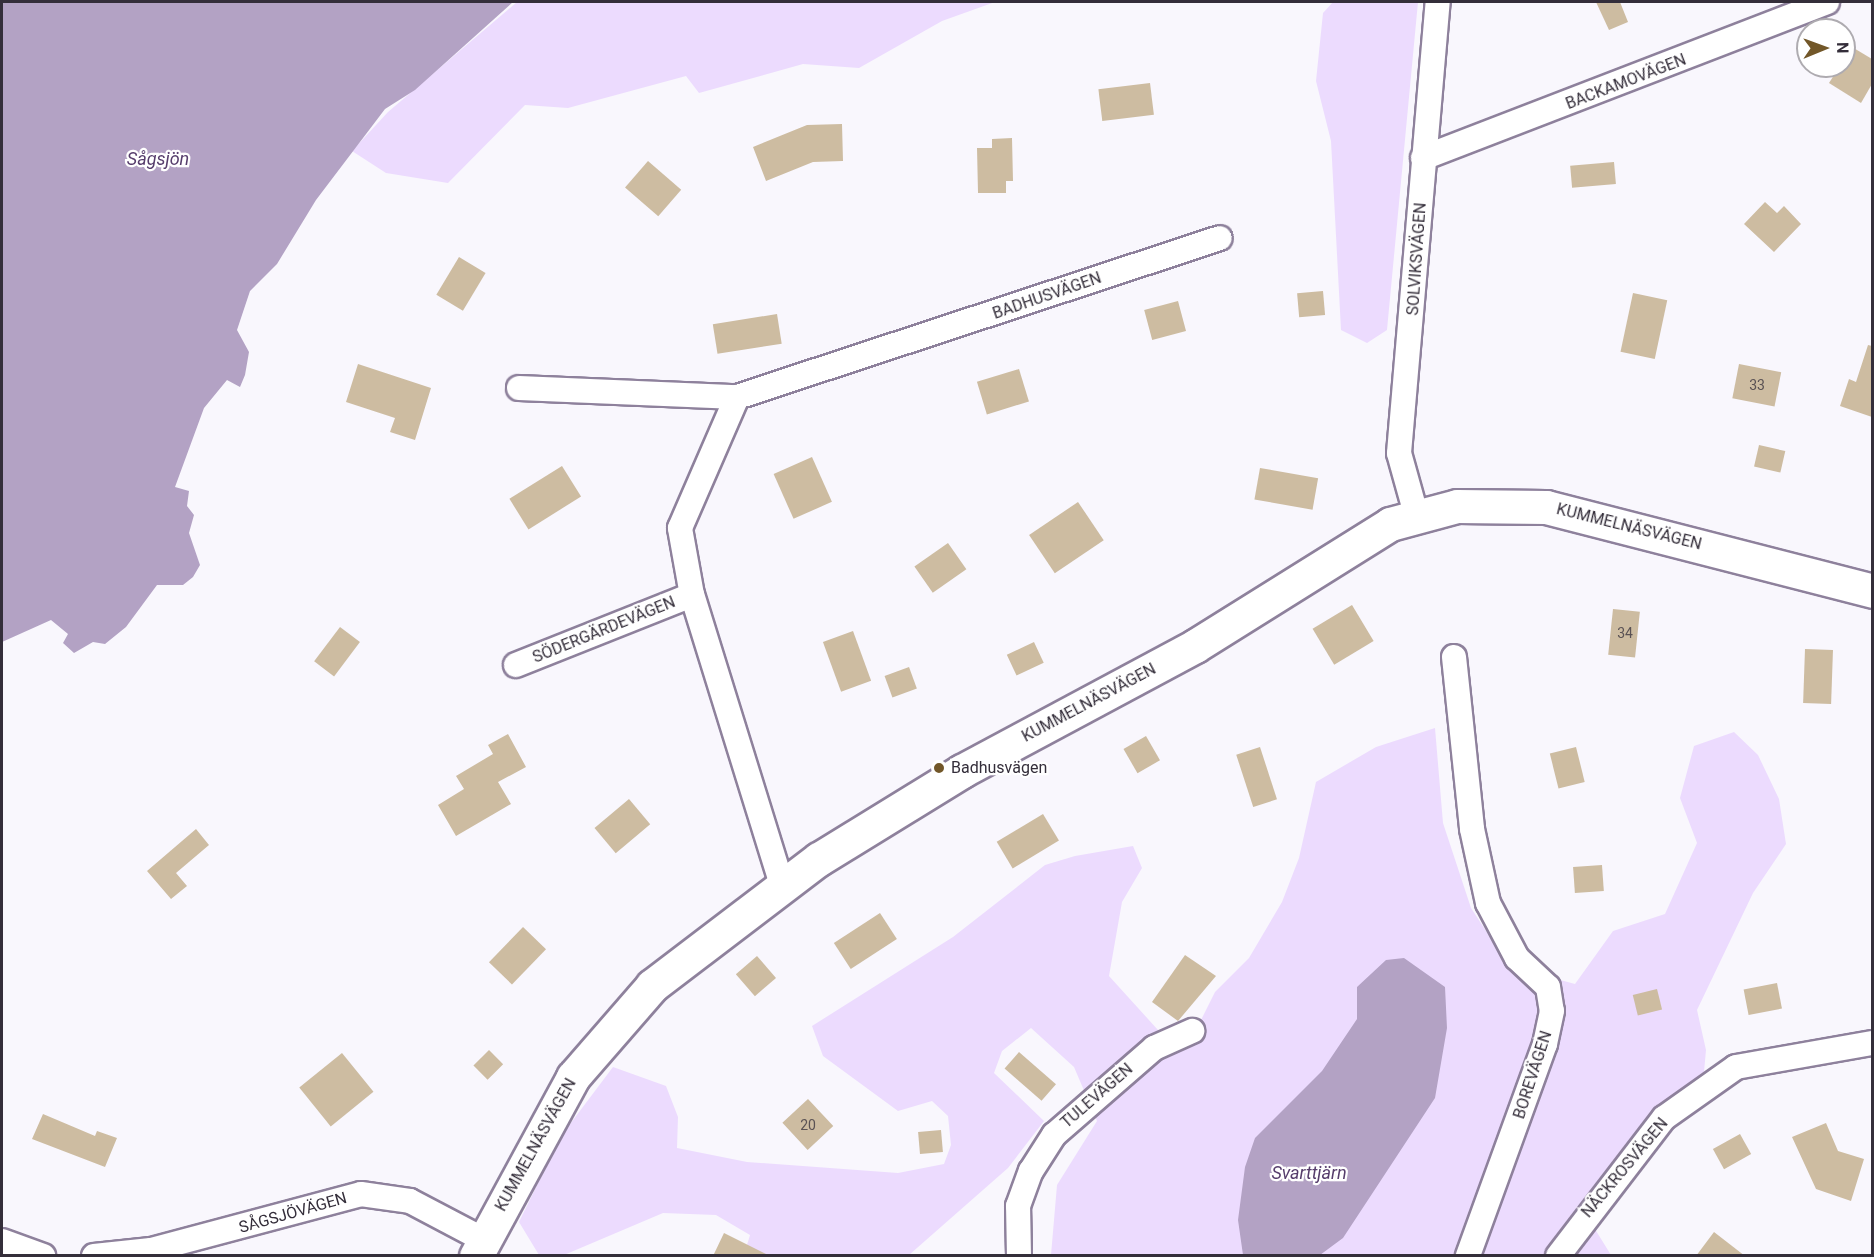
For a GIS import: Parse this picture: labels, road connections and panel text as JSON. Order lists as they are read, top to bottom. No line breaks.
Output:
{"streets":{"street":["BACKAMOVÄGEN","SOLVIKSVÄGEN","BADHUSVÄGEN","KUMMELNÄSVÄGEN","SÖDERGÄRDEVÄGEN","BOREVÄGEN","TULEVÄGEN","NÄCKROSVÄGEN","SÅGSJÖVÄGEN"]},"crossings":[["BACKAMOVÄGEN","SOLVIKSVÄGEN"],["SOLVIKSVÄGEN","KUMMELNÄSVÄGEN"],["KUMMELNÄSVÄGEN","SÅGSJÖVÄGEN"]],"water":["Sågsjön","Svarttjärn"],"places":["Badhusvägen"],"house_numbers":["33","34","20"],"north":"right"}
